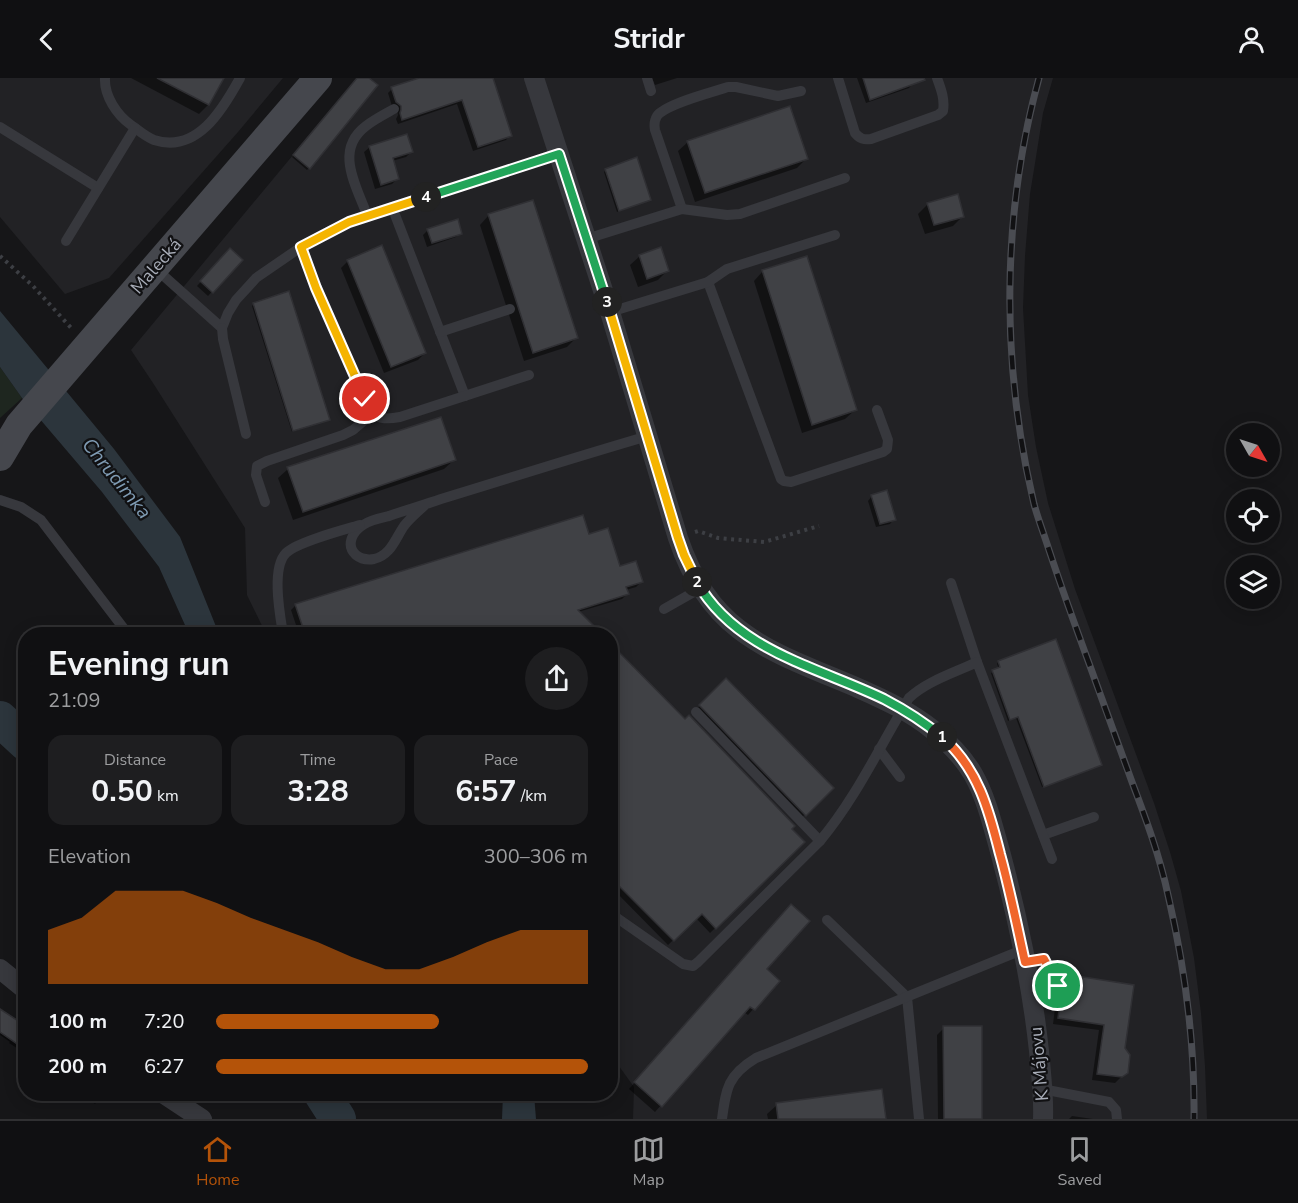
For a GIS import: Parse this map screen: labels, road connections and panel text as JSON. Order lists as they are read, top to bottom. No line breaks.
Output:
{"streets":{"street":["Malecká","K Májovu"]},"water":["Chrudimka"],"north":"bottom right","page":{"header":"Stridr","pins":["4","3","2","1"],"heading":["Evening run","21:09"],"stats":[["Distance","0.50 km"],["Time","3:28"],["Pace","6:57 /km"]],"chart":["Elevation","300–306 m"],"list":[{"name":"100 m","note":"7:20"},{"name":"200 m","note":"6:27"}],"tabs":["Home","Map","Saved"]}}
